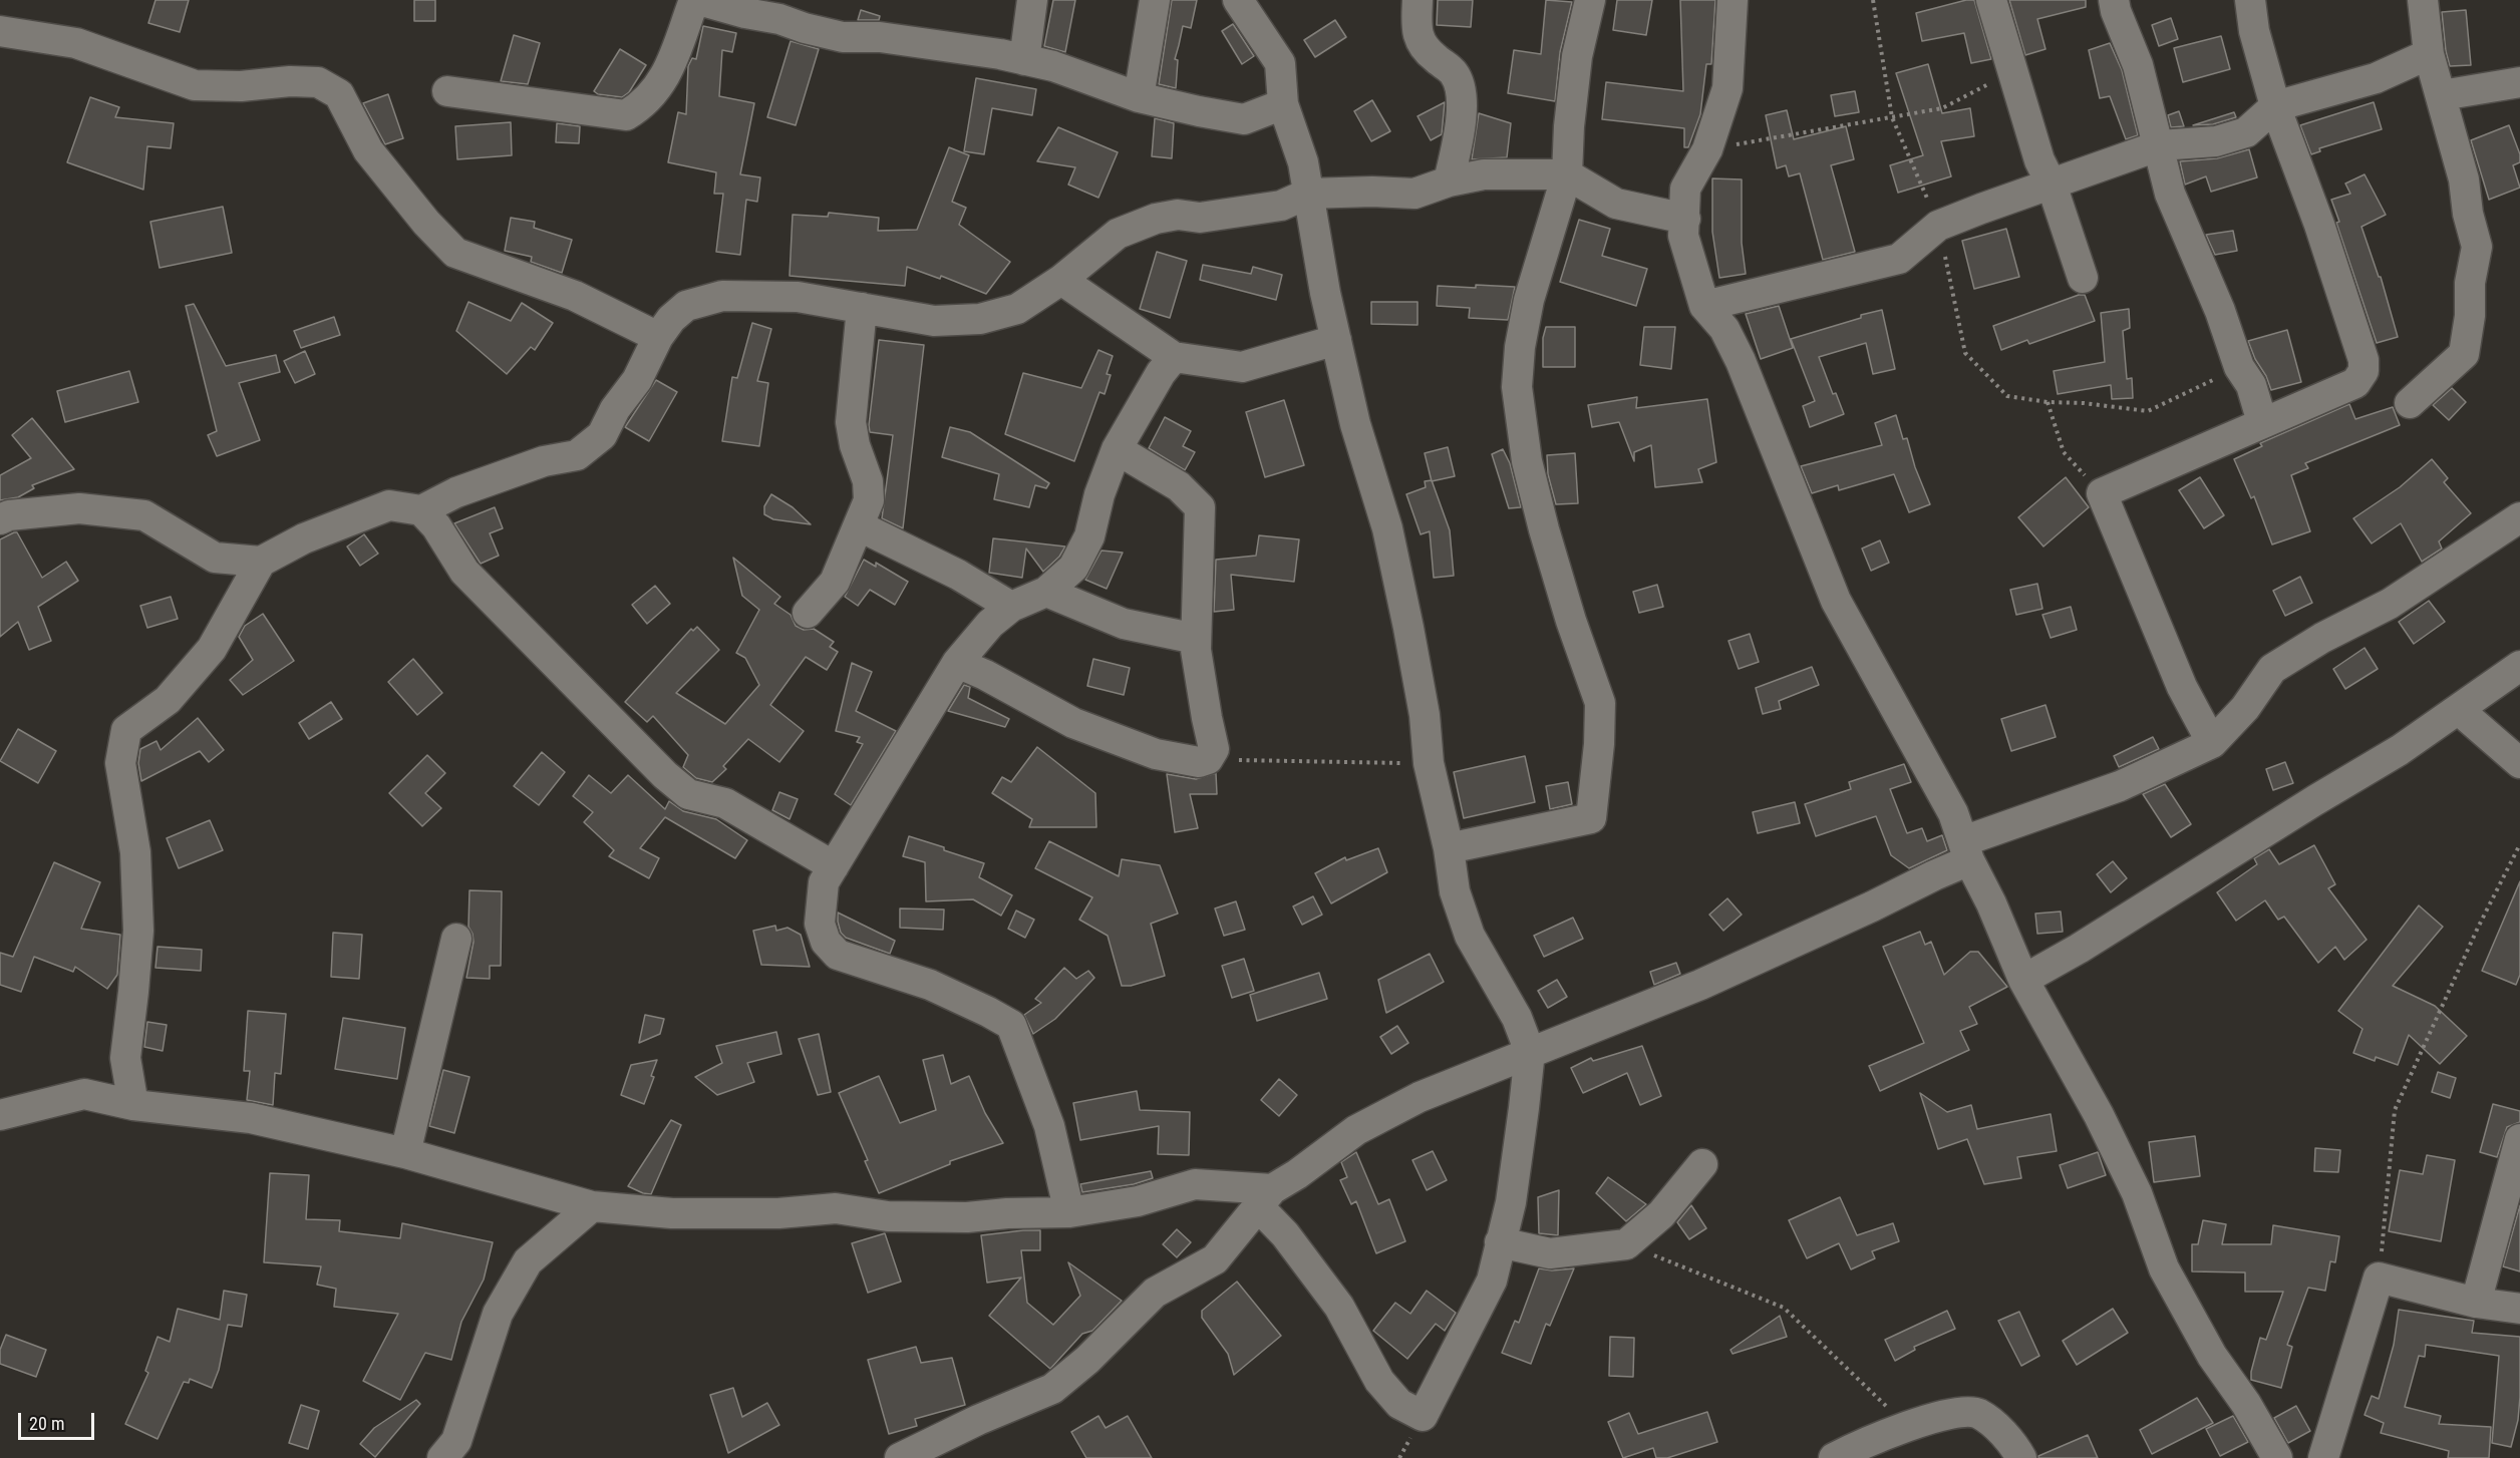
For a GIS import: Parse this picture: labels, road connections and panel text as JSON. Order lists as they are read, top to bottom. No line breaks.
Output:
{"scale_bar":"20 m"}
